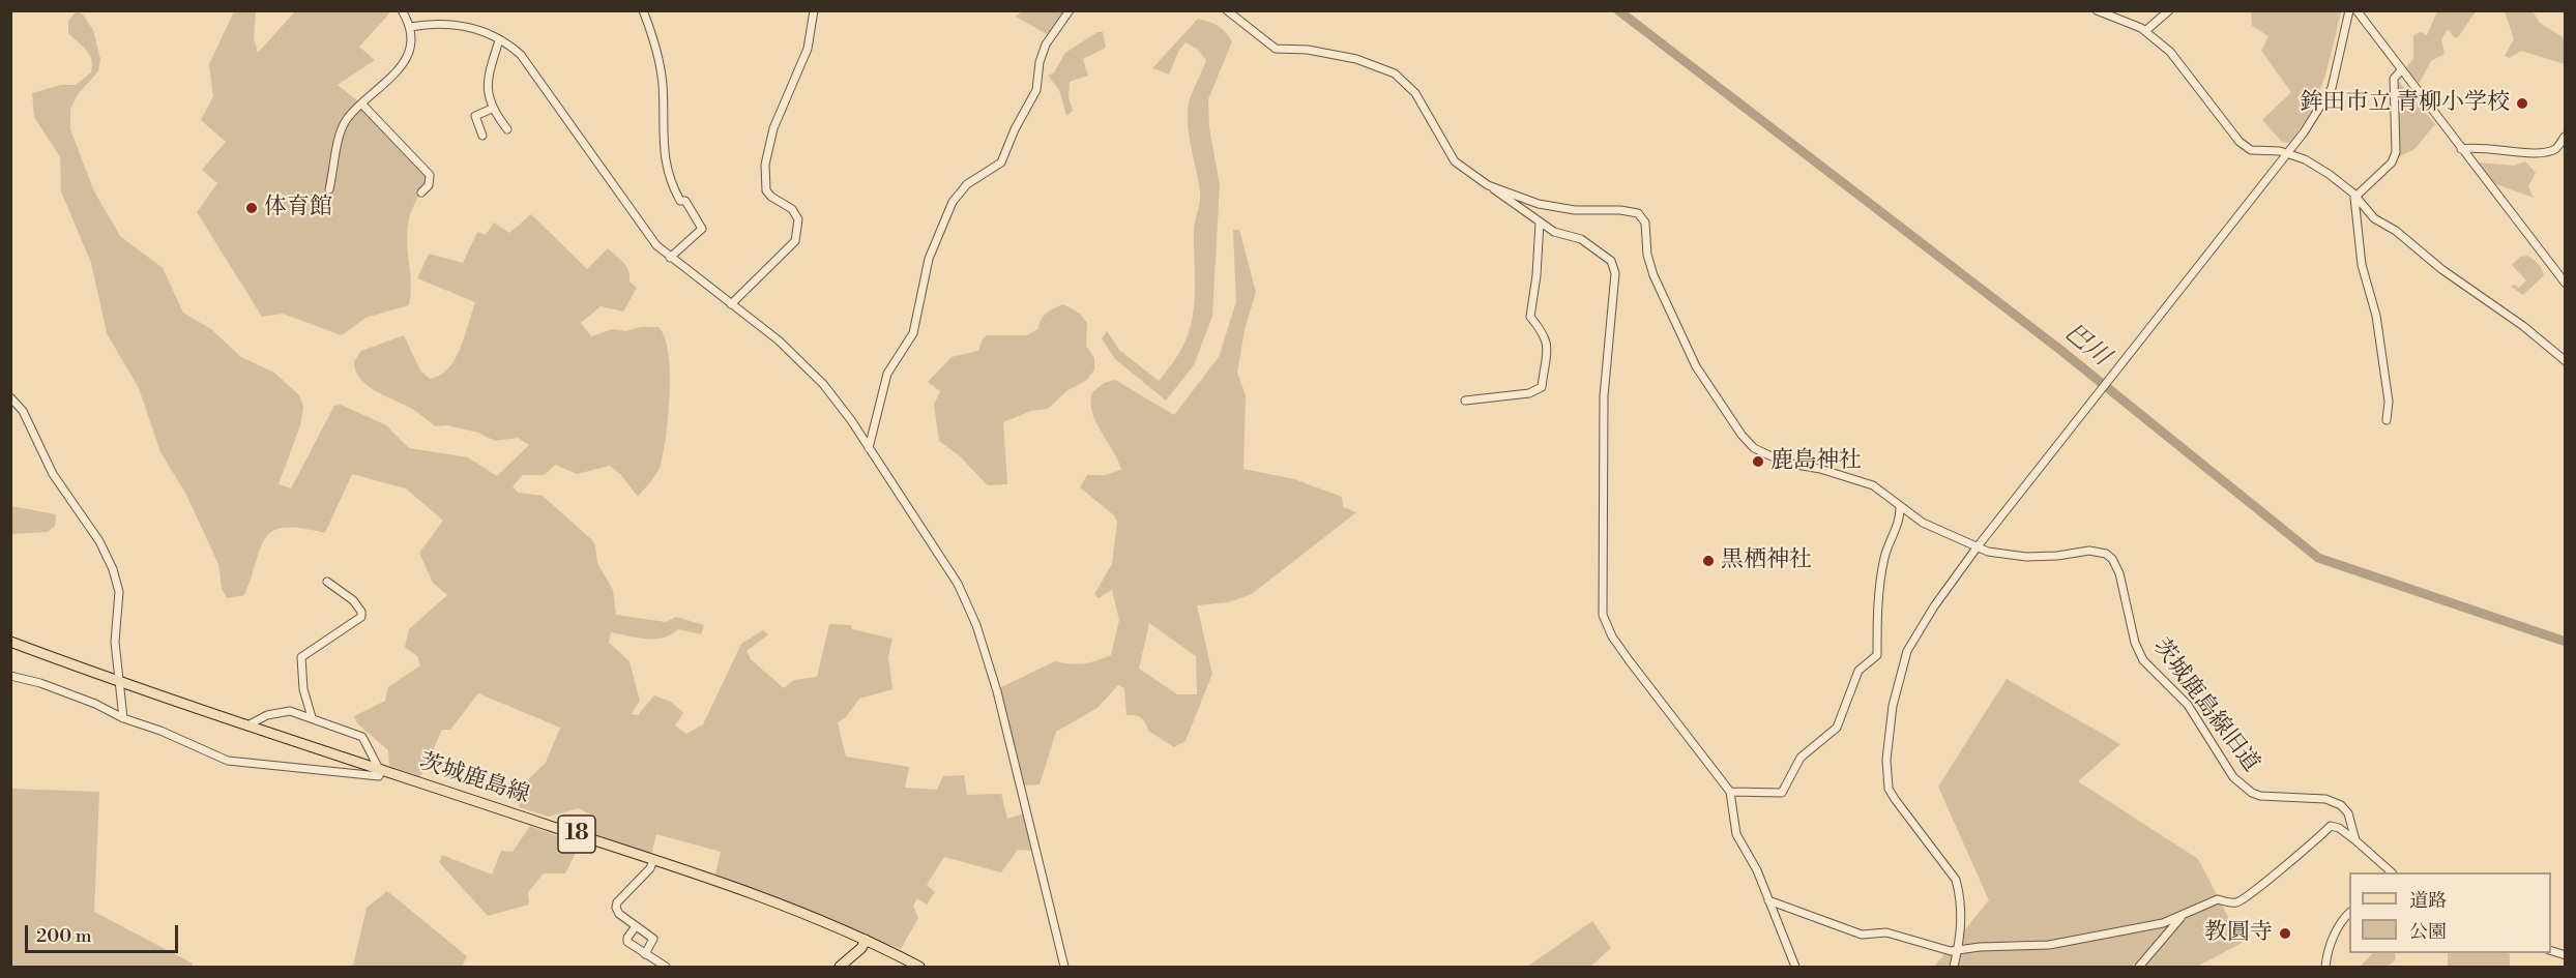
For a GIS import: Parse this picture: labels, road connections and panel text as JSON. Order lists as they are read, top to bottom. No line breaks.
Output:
{"streets":{"main road":["茨城鹿島線","18"],"street":["茨城鹿島線旧道"]},"water":["巴川"],"places":["鉾田市立 青柳小学校","体育館","鹿島神社","黒栖神社","教圓寺"],"legend":["道路","公園"],"scale_bar":"200 m"}
